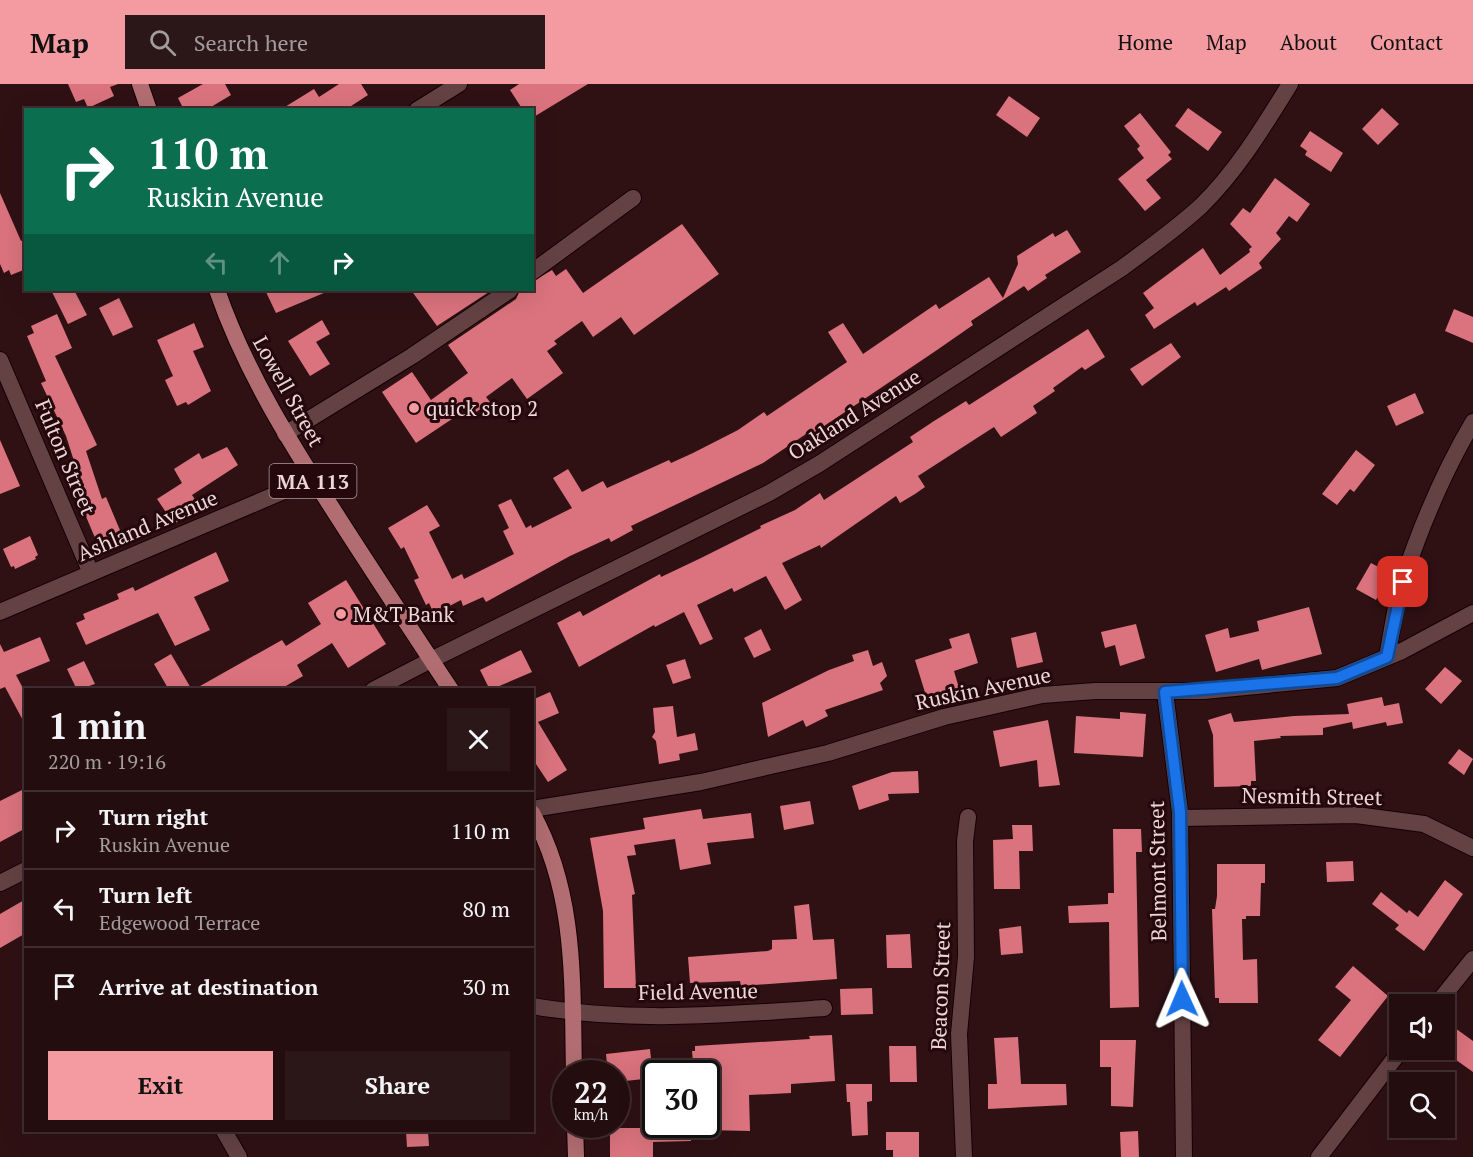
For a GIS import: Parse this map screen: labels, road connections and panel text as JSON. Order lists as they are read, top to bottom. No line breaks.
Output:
{"streets":{"main road":["Lowell Street","MA 113"],"street":["Oakland Avenue","Fulton Street","Ashland Avenue","Ruskin Avenue","Nesmith Street","Belmont Street","Beacon Street","Field Avenue"]},"crossings":[["Lowell Street","Oakland Avenue"],["Lowell Street","Ashland Avenue"],["Fulton Street","Ashland Avenue"],["Ruskin Avenue","Belmont Street"],["Nesmith Street","Belmont Street"]],"places":["quick stop 2","M&T Bank"],"page":{"header":"Map","search":"Search here","nav":["Home","Map","About","Contact"],"turn":["110 m","Ruskin Avenue"],"heading":["1 min","220 m · 19:16"],"list":[{"name":"Turn right","note":"Ruskin Avenue","value":"110 m"},{"name":"Turn left","note":"Edgewood Terrace","value":"80 m"},{"name":"Arrive at destination","value":"30 m"}],"buttons":["Exit","Share"],"speed":"22 km/h","limit":"30"}}
